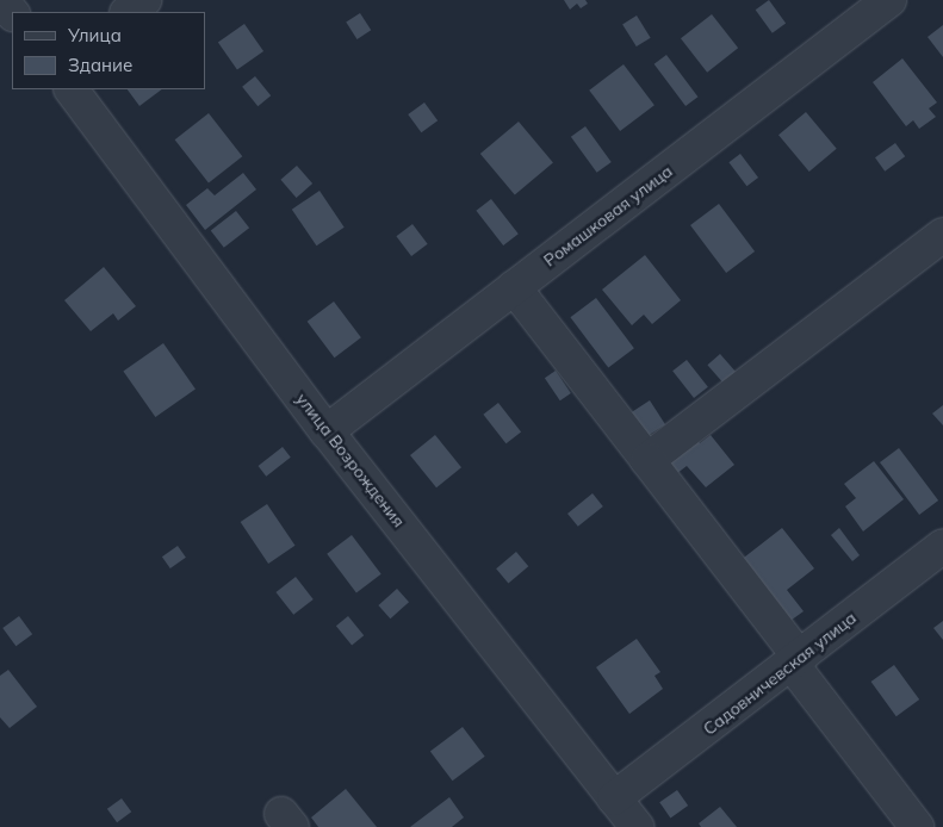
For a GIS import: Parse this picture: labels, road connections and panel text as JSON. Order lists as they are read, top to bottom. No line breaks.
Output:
{"streets":{"street":["Ромашковая улица","улица Возрождения","Садовничевская улица"]},"crossings":[["Ромашковая улица","улица Возрождения"],["улица Возрождения","Садовничевская улица"]],"legend":["Улица","Здание"]}
